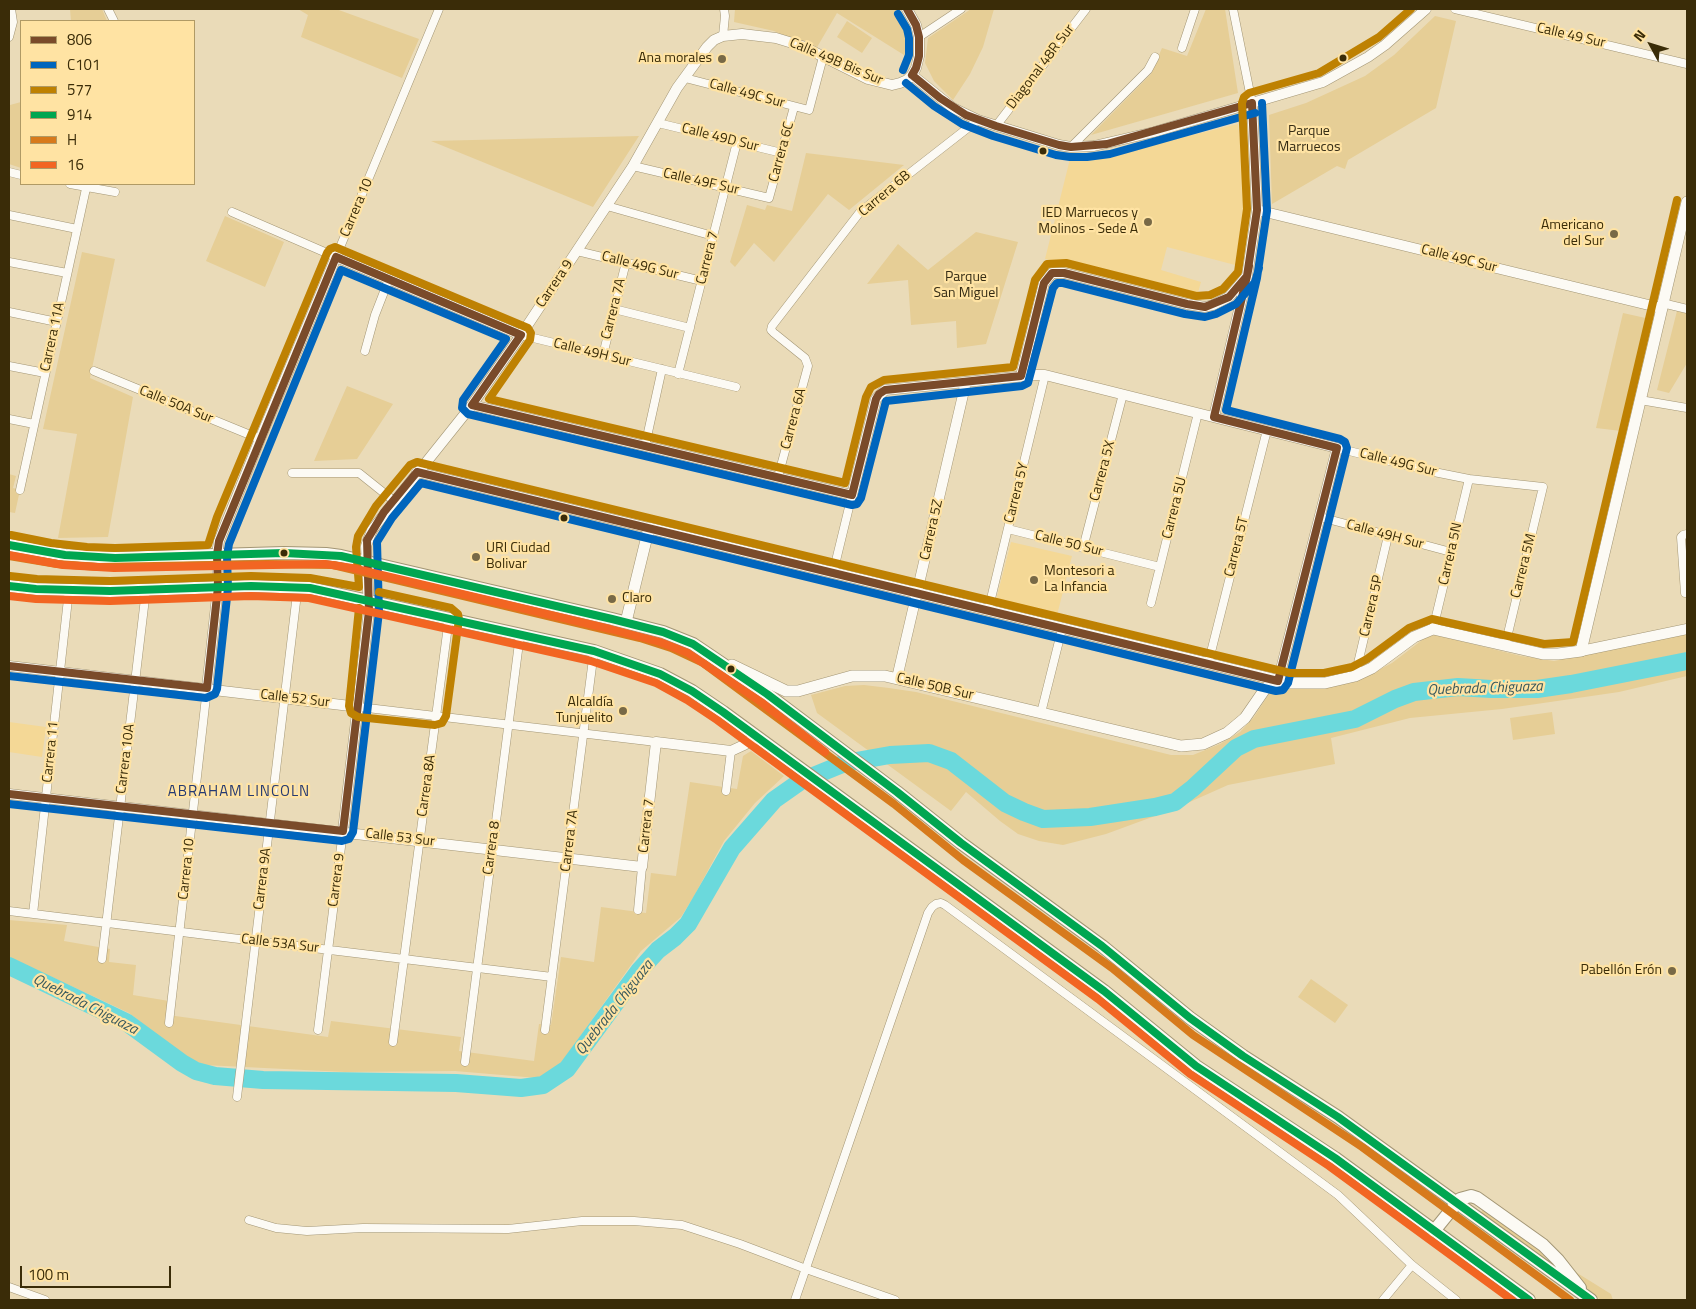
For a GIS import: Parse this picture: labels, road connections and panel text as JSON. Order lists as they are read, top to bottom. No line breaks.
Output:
{"streets":{"main road":["Calle 50B Sur"],"street":["Calle 49 Sur","Calle 49B Bis Sur","Diagonal 48R Sur","Calle 49C Sur","Calle 49D Sur","Carrera 6C","Calle 49F Sur","Carrera 6B","Carrera 10","Carrera 7","Calle 49G Sur","Carrera 9","Carrera 7A","Carrera 11A","Calle 49H Sur","Calle 50A Sur","Carrera 6A","Carrera 5X","Carrera 5Y","Carrera 5U","Carrera 5Z","Calle 50 Sur","Carrera 5T","Carrera 5N","Carrera 5M","Carrera 5P","Calle 52 Sur","Carrera 11","Carrera 10A","Carrera 8A","Calle 53 Sur","Carrera 8","Carrera 9A","Calle 53A Sur"]},"crossings":[["Calle 49B Bis Sur","Calle 49C Sur"],["Calle 49B Bis Sur","Carrera 9"],["Calle 49C Sur","Carrera 6C"],["Calle 49C Sur","Carrera 9"],["Calle 49D Sur","Carrera 6C"],["Calle 49D Sur","Carrera 7"],["Calle 49D Sur","Carrera 9"],["Carrera 6C","Calle 49F Sur"],["Calle 49F Sur","Carrera 7"],["Calle 49F Sur","Carrera 9"],["Carrera 6B","Carrera 6A"],["Carrera 10","Calle 49H Sur"],["Carrera 10","Calle 50A Sur"],["Carrera 10","Calle 52 Sur"],["Carrera 10","Calle 53 Sur"],["Carrera 10","Calle 53A Sur"],["Carrera 7","Calle 49G Sur"],["Carrera 7","Calle 49H Sur"],["Carrera 7","Calle 52 Sur"],["Carrera 7","Calle 53 Sur"],["Calle 49G Sur","Carrera 9"],["Calle 49G Sur","Carrera 7A"],["Calle 49G Sur","Carrera 5X"],["Calle 49G Sur","Carrera 5Y"],["Calle 49G Sur","Carrera 5U"],["Calle 49G Sur","Carrera 5Z"],["Calle 49G Sur","Carrera 5T"],["Calle 49G Sur","Carrera 5N"],["Calle 49G Sur","Carrera 5M"],["Carrera 9","Calle 49H Sur"],["Carrera 9","Calle 52 Sur"],["Carrera 9","Calle 53 Sur"],["Carrera 9","Calle 53A Sur"],["Carrera 7A","Calle 49H Sur"],["Carrera 7A","Calle 52 Sur"],["Carrera 7A","Calle 53 Sur"],["Carrera 7A","Calle 53A Sur"],["Calle 49H Sur","Carrera 5N"],["Calle 49H Sur","Carrera 5P"],["Carrera 5X","Calle 50 Sur"],["Carrera 5Y","Calle 50 Sur"],["Carrera 5U","Calle 50 Sur"],["Carrera 5Z","Calle 50B Sur"],["Calle 52 Sur","Carrera 11"],["Calle 52 Sur","Carrera 10A"],["Calle 52 Sur","Carrera 8A"],["Calle 52 Sur","Carrera 8"],["Calle 52 Sur","Carrera 9A"],["Carrera 11","Calle 53 Sur"],["Carrera 11","Calle 53A Sur"],["Carrera 10A","Calle 53 Sur"],["Carrera 10A","Calle 53A Sur"],["Carrera 8A","Calle 53 Sur"],["Carrera 8A","Calle 53A Sur"],["Calle 53 Sur","Carrera 8"],["Calle 53 Sur","Carrera 9A"],["Carrera 8","Calle 53A Sur"],["Carrera 9A","Calle 53A Sur"]],"districts":["ABRAHAM LINCOLN"],"water":["Quebrada Chiguaza"],"parks":["Parque Marruecos","Parque San Miguel"],"places":["Ana morales","IED Marruecos y Molinos - Sede A","Americano del Sur","URI Ciudad Bolivar","Montesori a La Infancia","Claro","Alcaldía Tunjuelito","Pabellón Erón"],"lines":["transit line 806","transit line 577","transit line C101","transit line 914","transit line 16","transit line H"],"legend":["806","C101","577","914","H","16"],"scale_bar":"100 m","north":"top left"}
